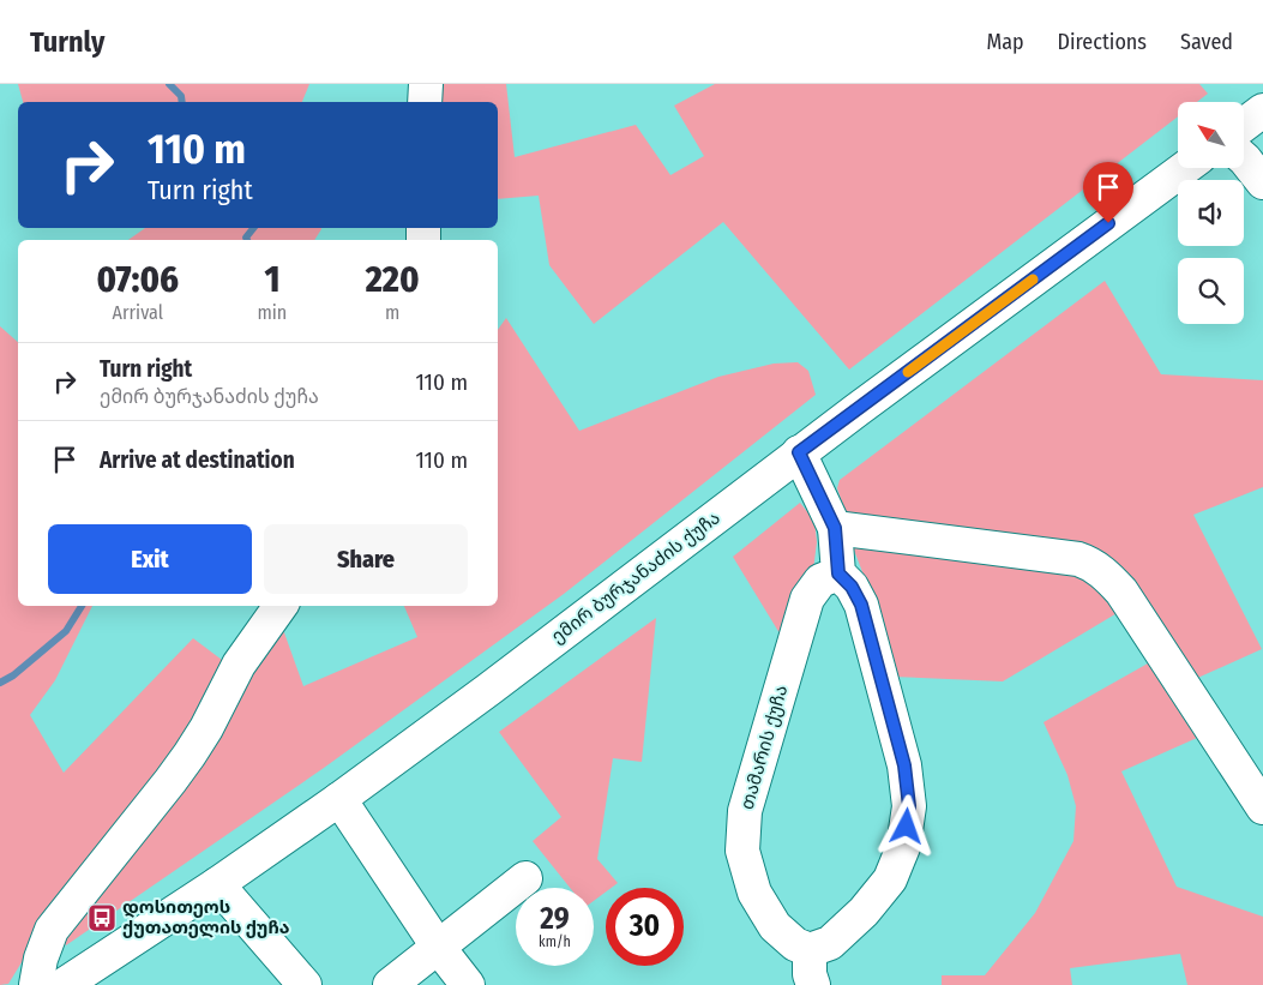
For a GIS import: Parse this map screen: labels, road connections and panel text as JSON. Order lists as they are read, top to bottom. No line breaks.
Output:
{"streets":{"street":["ემირ ბურჯანაძის ქუჩა","თამარის ქუჩა"]},"places":{"bus stop":["დოსითეოს ქუთათელის ქუჩა"]},"north":"top left","page":{"header":"Turnly","nav":["Map","Directions","Saved"],"turn":["110 m","Turn right"],"eta":["07:06","Arrival","1","min","220","m"],"list":[{"name":"Turn right","note":"ემირ ბურჯანაძის ქუჩა","value":"110 m"},{"name":"Arrive at destination","value":"110 m"}],"buttons":["Exit","Share"],"speed":"29 km/h","limit":"30"}}
